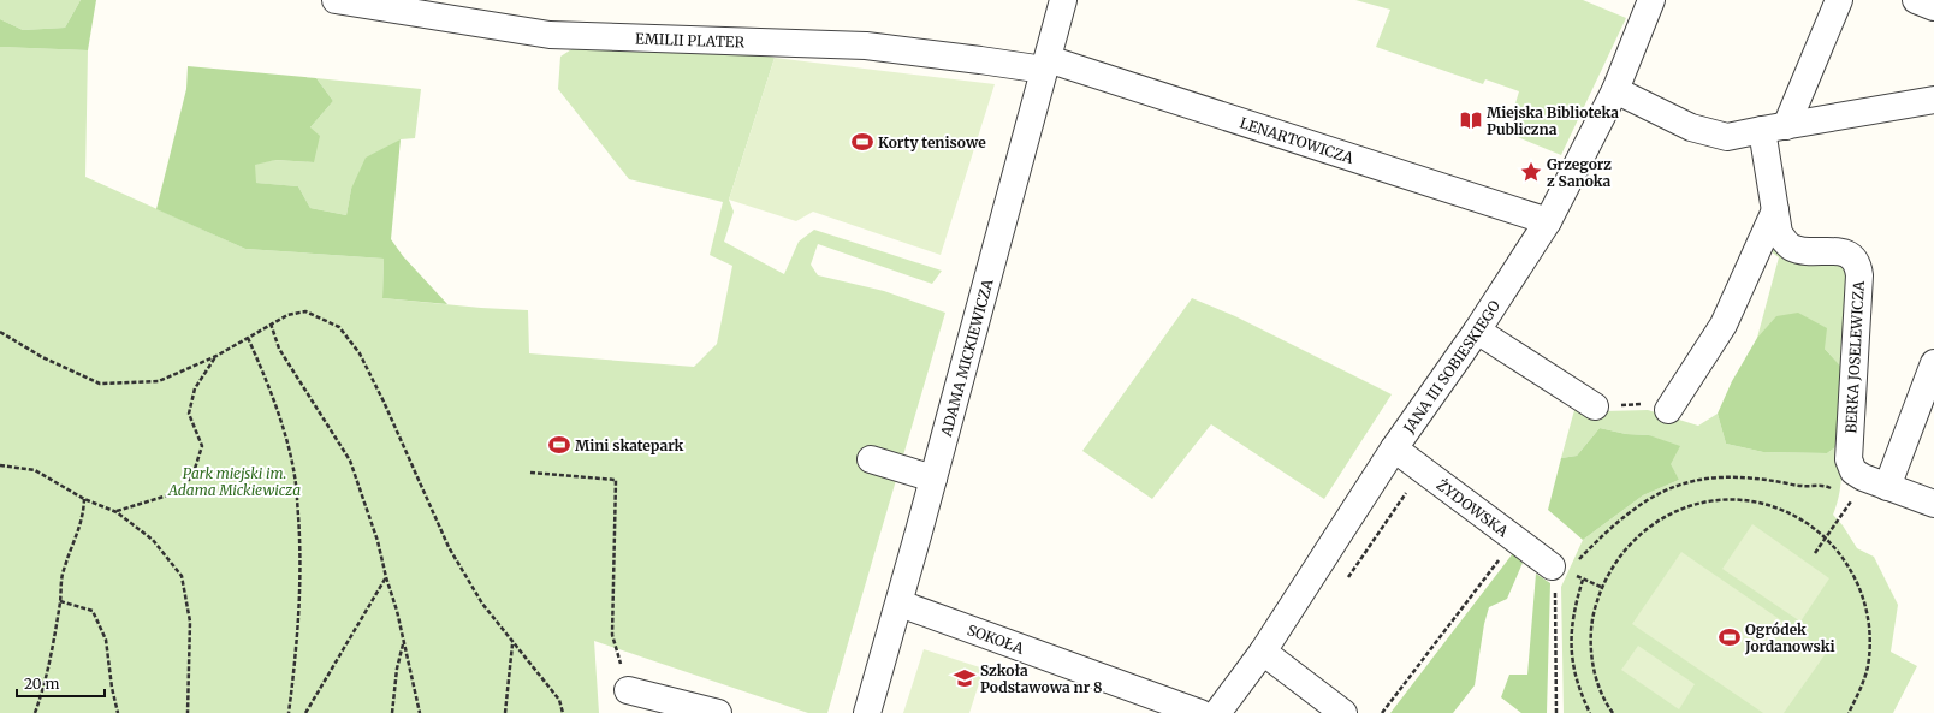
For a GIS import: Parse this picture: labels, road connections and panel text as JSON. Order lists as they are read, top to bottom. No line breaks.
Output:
{"streets":{"street":["EMILII PLATER","LENARTOWICZA","ADAMA MICKIEWICZA","BERKA JOSELEWICZA","JANA III SOBIESKIEGO","ŻYDOWSKA","SOKOŁA"]},"crossings":[["EMILII PLATER","LENARTOWICZA"],["EMILII PLATER","ADAMA MICKIEWICZA"],["LENARTOWICZA","ADAMA MICKIEWICZA"],["LENARTOWICZA","JANA III SOBIESKIEGO"],["ADAMA MICKIEWICZA","SOKOŁA"],["JANA III SOBIESKIEGO","ŻYDOWSKA"]],"parks":["Park miejski im. Adama Mickiewicza"],"places":{"library":["Miejska Biblioteka Publiczna"],"sports":["Korty tenisowe","Mini skatepark","Ogródek Jordanowski"],"place":["Grzegorz z Sanoka"],"school or university":["Szkoła Podstawowa nr 8"]},"scale_bar":"20 m"}
